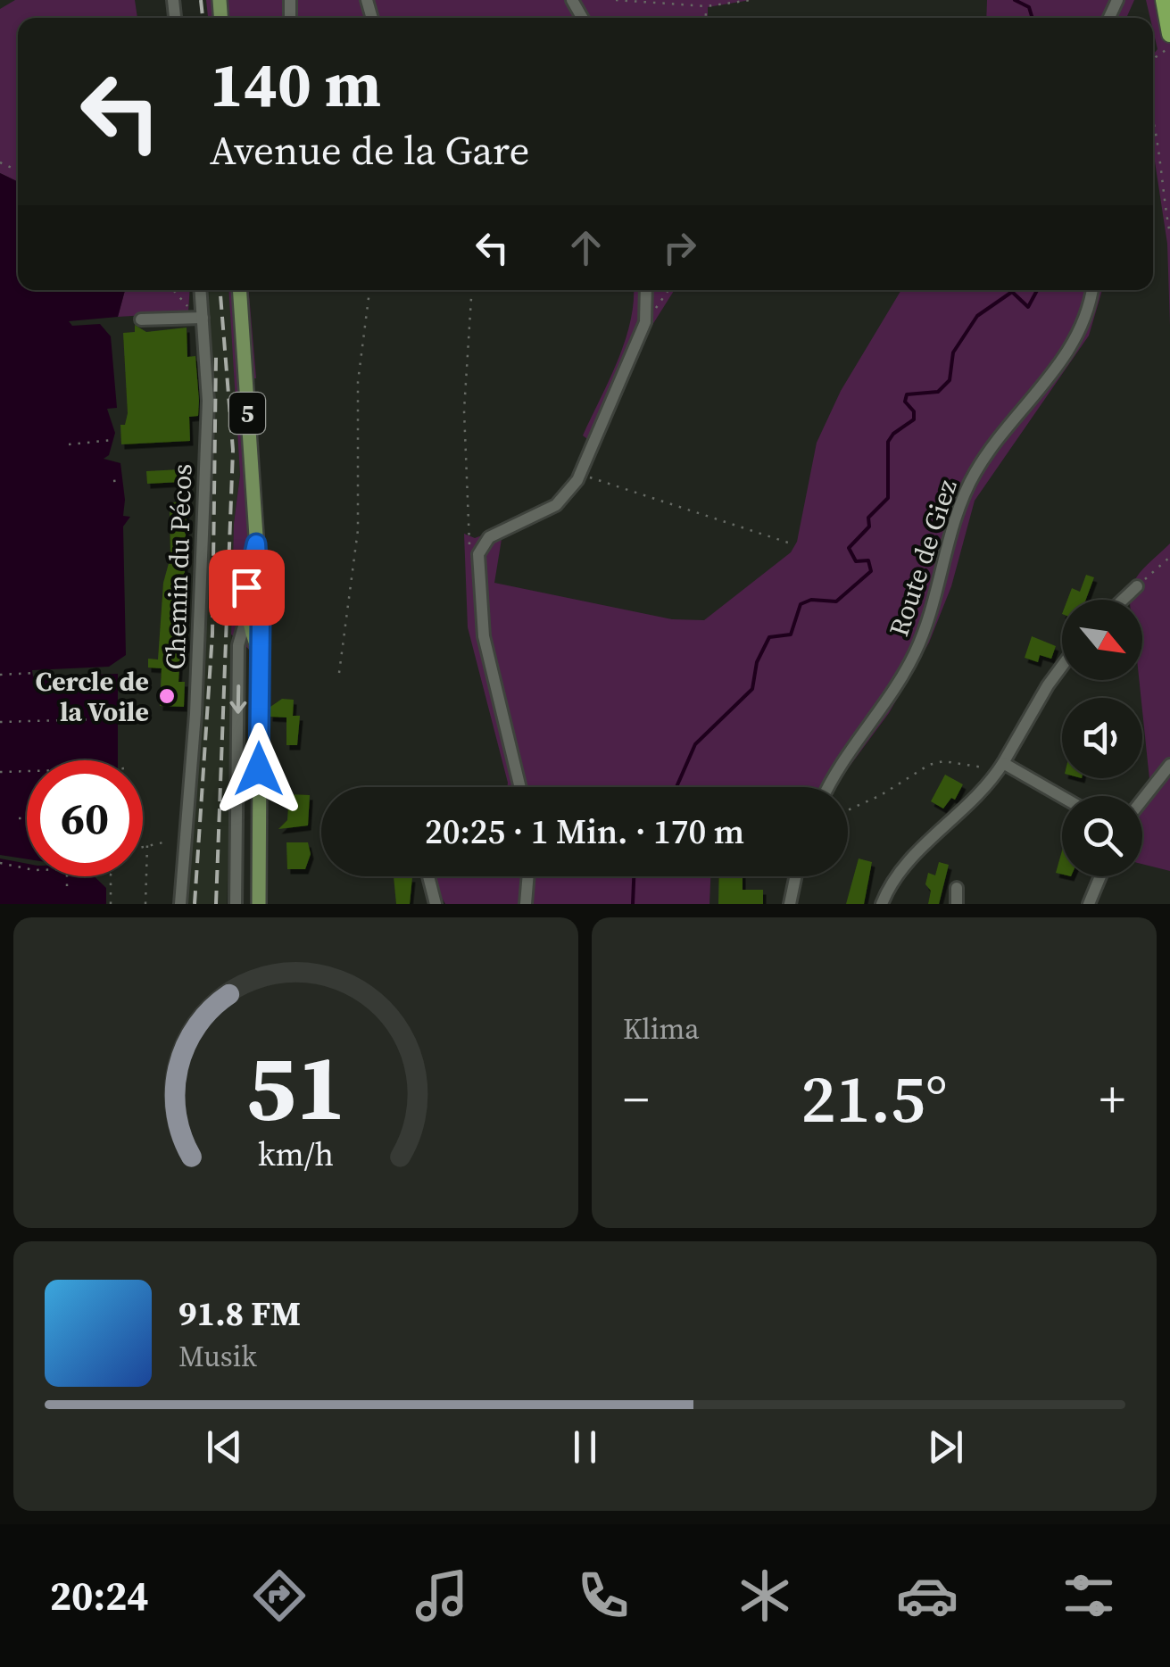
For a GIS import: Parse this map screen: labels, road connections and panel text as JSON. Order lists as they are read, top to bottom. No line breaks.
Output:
{"streets":{"main road":["5"],"street":["Route de Giez","Chemin du Pécos"]},"places":["Cercle de la Voile"],"north":"bottom right","page":{"turn":["140 m","Avenue de la Gare"],"limit":"60","trip":"20:25 · 1 Min. · 170 m","tile":"Klima","heat":["−","21.5°","+"],"song":["91.8 FM","Musik"],"tabs":"20:24","gauge":["51","km/h"]}}
